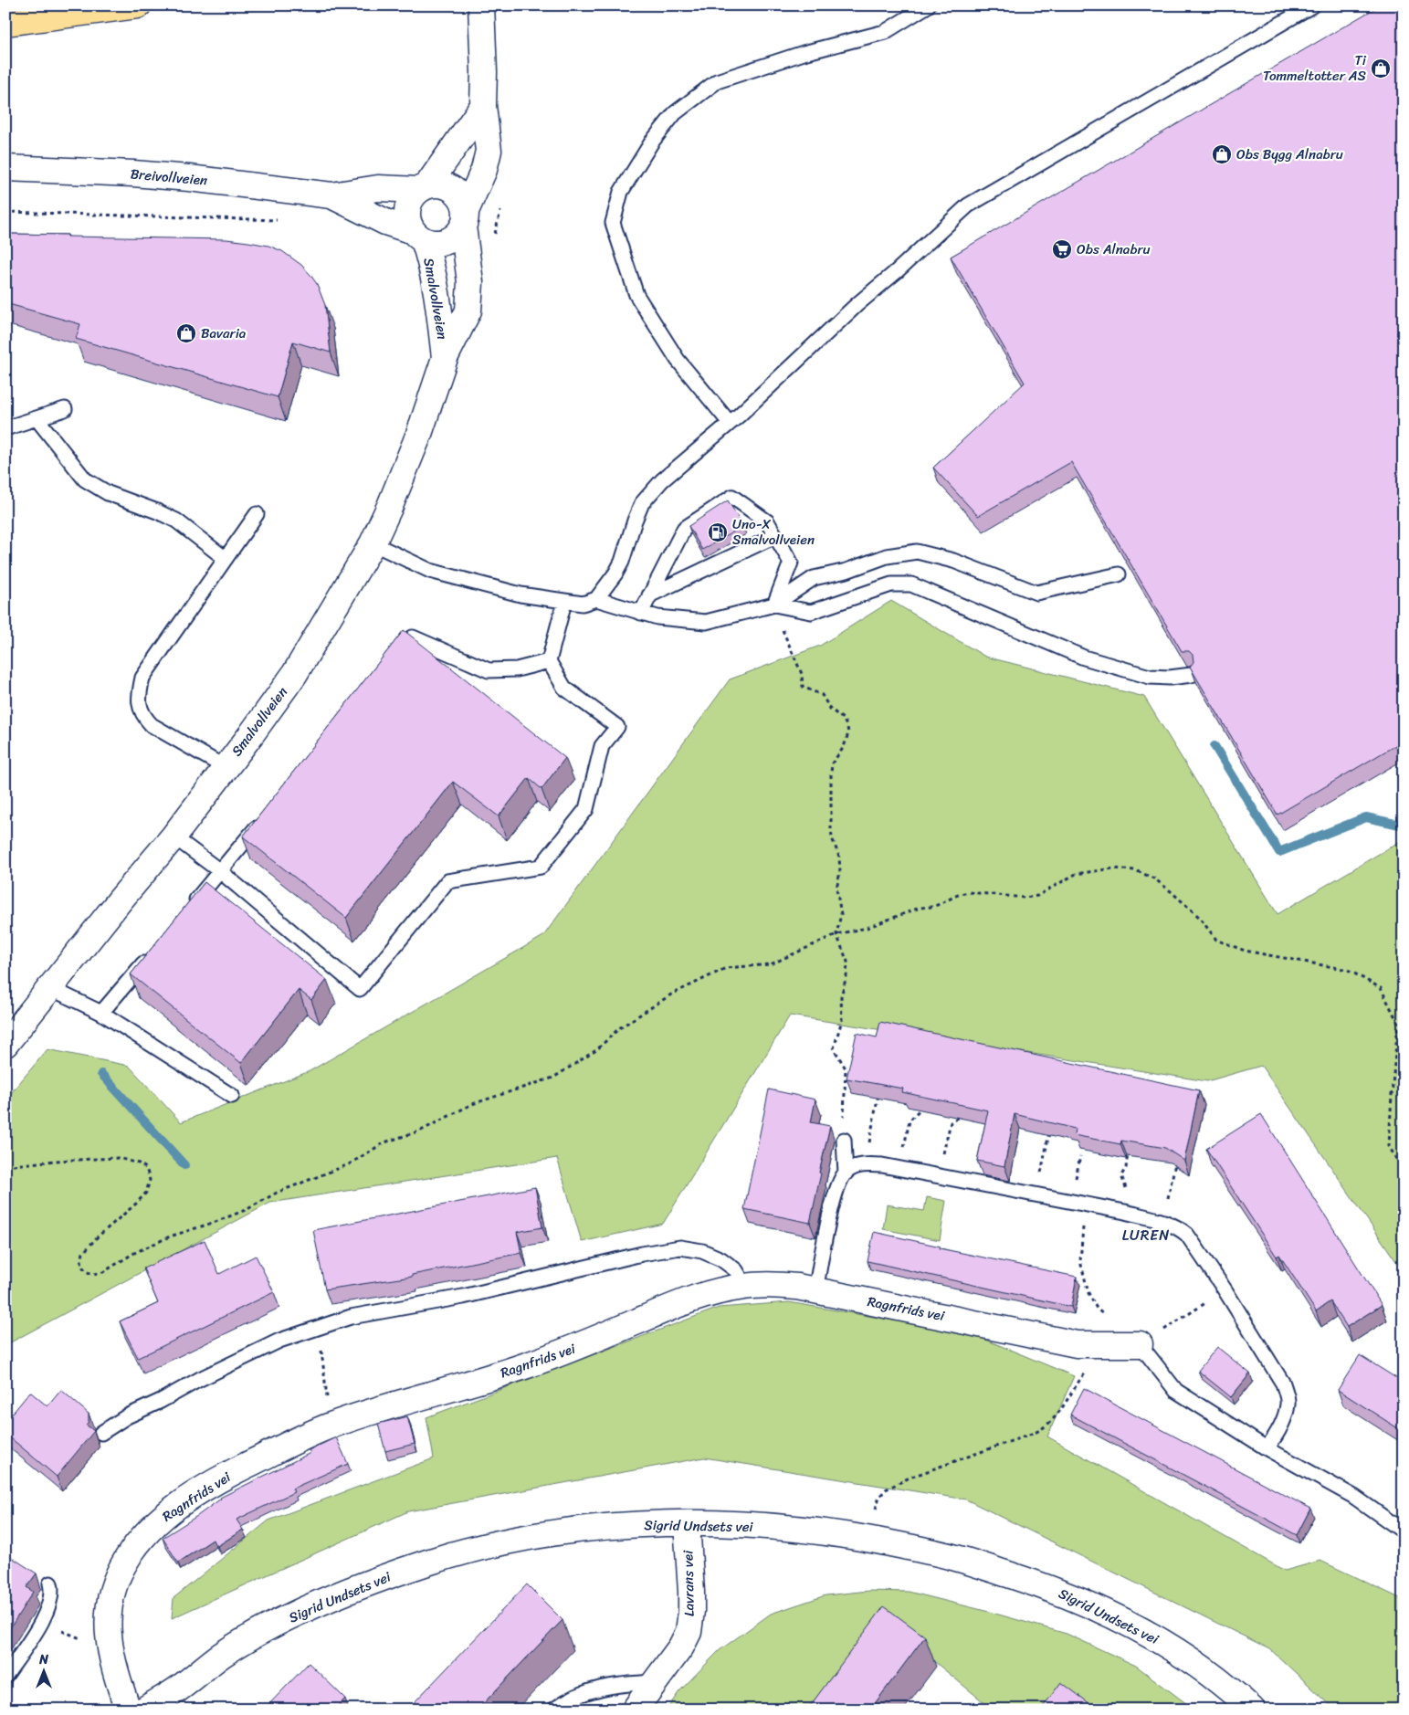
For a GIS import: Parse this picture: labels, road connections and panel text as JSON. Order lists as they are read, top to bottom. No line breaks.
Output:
{"streets":{"street":["Breivollveien","Smalvollveien","Ragnfrids vei","Sigrid Undsets vei","Lavrans vei"]},"crossings":[["Breivollveien","Smalvollveien"],["Sigrid Undsets vei","Lavrans vei"]],"districts":["LUREN"],"places":{"shop":["Ti Tommeltotter AS","Obs Bygg Alnabru","Bavaria"],"supermarket":["Obs Alnabru"],"fuel station":["Uno-X Smalvollveien"]},"north":"top"}
